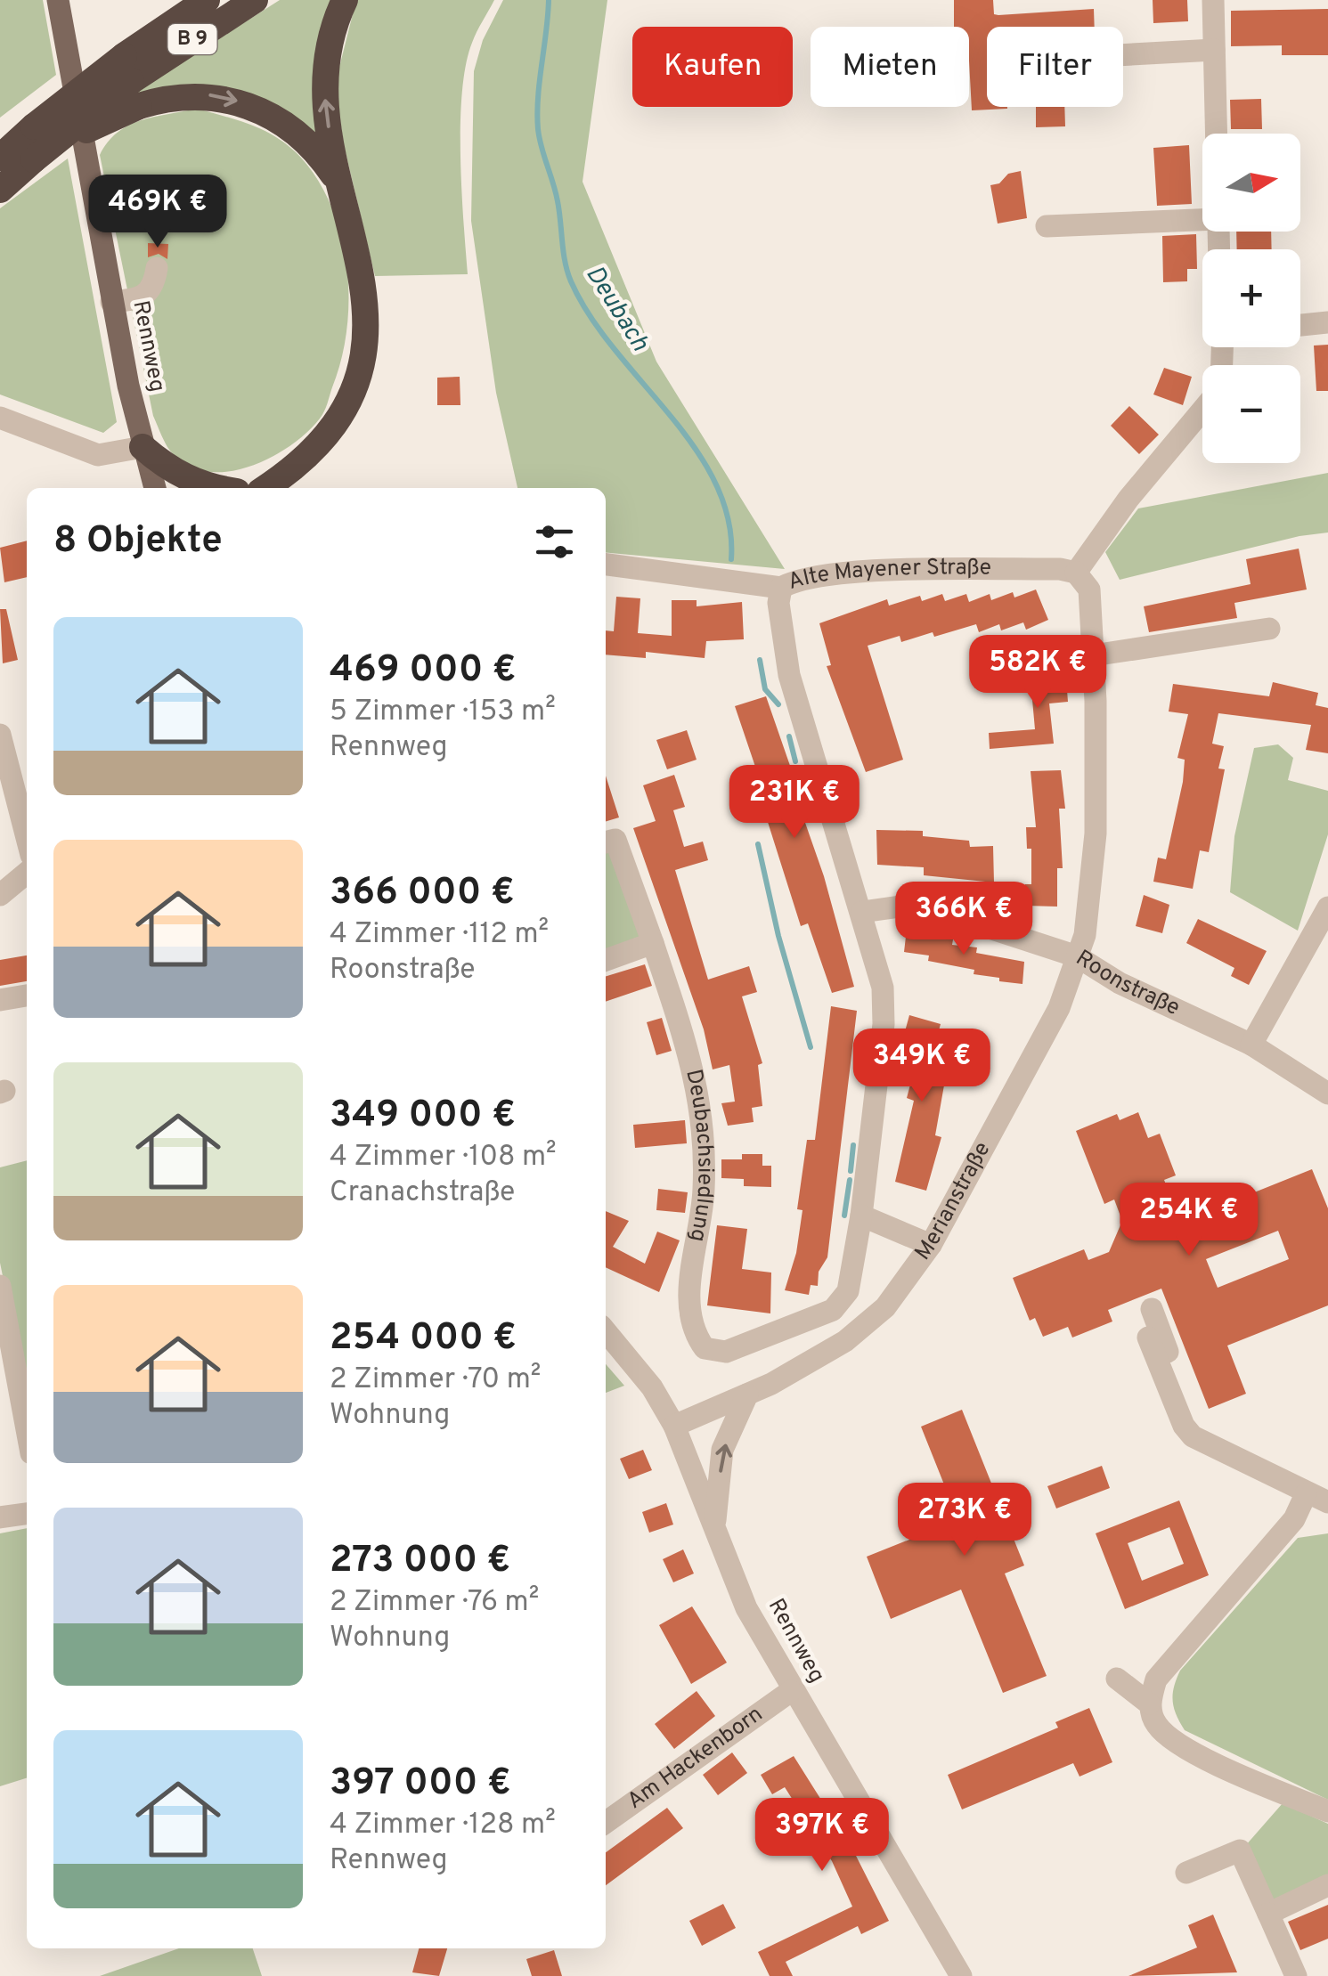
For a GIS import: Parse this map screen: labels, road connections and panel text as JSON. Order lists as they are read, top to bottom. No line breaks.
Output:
{"streets":{"highway":["B 9"],"main road":["Rennweg"],"street":["Alte Mayener Straße","Roonstraße","Deubachsiedlung","Merianstraße","Am Hackenborn"]},"crossings":[["Rennweg","Merianstraße"],["Rennweg","Am Hackenborn"],["Alte Mayener Straße","Merianstraße"],["Roonstraße","Merianstraße"]],"water":["Deubach"],"north":"right","page":{"chip":["Kaufen","Mieten","Filter"],"map_buttons":["+","−"],"price":["469K €","582K €","231K €","366K €","349K €","254K €","273K €","397K €"],"heading":"8 Objekte","list":[{"name":"469 000 €","note":"5 Zimmer · 153 m² · Rennweg"},{"name":"366 000 €","note":"4 Zimmer · 112 m² · Roonstraße"},{"name":"349 000 €","note":"4 Zimmer · 108 m² · Cranachstraße"},{"name":"254 000 €","note":"2 Zimmer · 70 m² · Wohnung"},{"name":"273 000 €","note":"2 Zimmer · 76 m² · Wohnung"},{"name":"397 000 €","note":"4 Zimmer · 128 m² · Rennweg"}]}}
